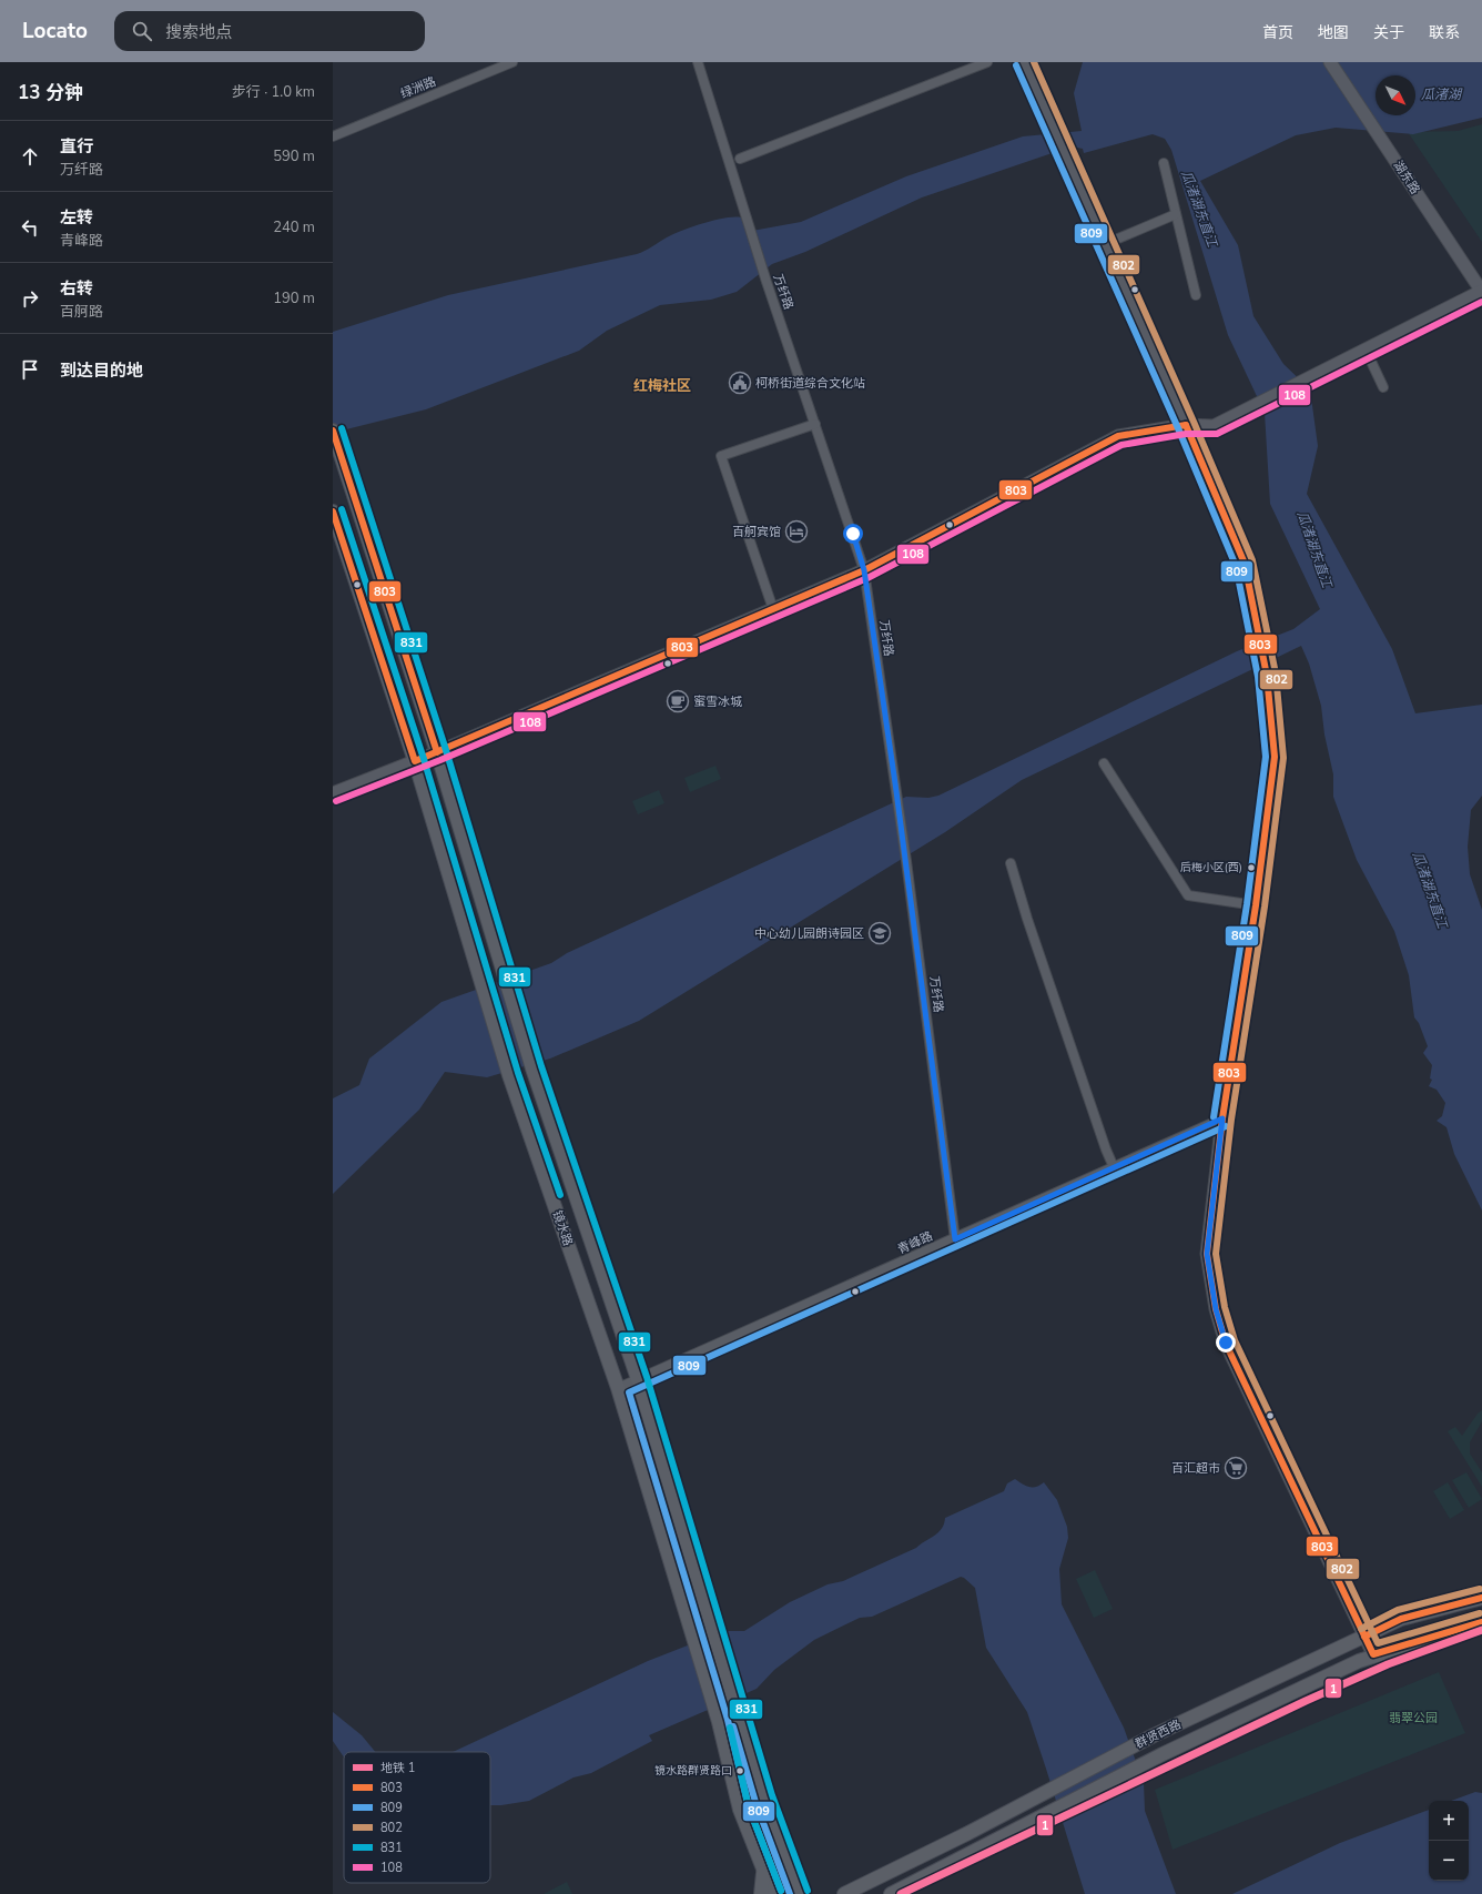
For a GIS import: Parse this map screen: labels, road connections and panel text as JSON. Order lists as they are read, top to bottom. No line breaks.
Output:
{"streets":{"main road":["镜水路","群贤西路"],"street":["绿洲路","湖东路","万纤路","青峰路"]},"crossings":[["万纤路","青峰路"],["镜水路","青峰路"]],"districts":["红梅社区"],"water":["瓜渚湖","瓜渚湖东直江"],"parks":["翡翠公园"],"places":{"public building":["柯桥街道综合文化站"],"hotel":["百舸宾馆"],"cafe":["蜜雪冰城"],"other":["后梅小区(西)","镜水路群贤路口"],"school or university":["中心幼儿园朗诗园区"],"supermarket":["百汇超市"]},"lines":["transit line 802","transit line 809","transit line 108","transit line 803","transit line 831","metro line 1"],"legend":["地铁 1","803","809","802","831","108"],"north":"bottom right","page":{"header":"Locato","search":"搜索地点","nav":["首页","地图","关于","联系"],"heading":["13 分钟","步行 · 1.0 km"],"list":[["直行","万纤路","590 m"],["左转","青峰路","240 m"],["右转","百舸路","190 m"],"到达目的地"],"map_buttons":["+","−"]}}
